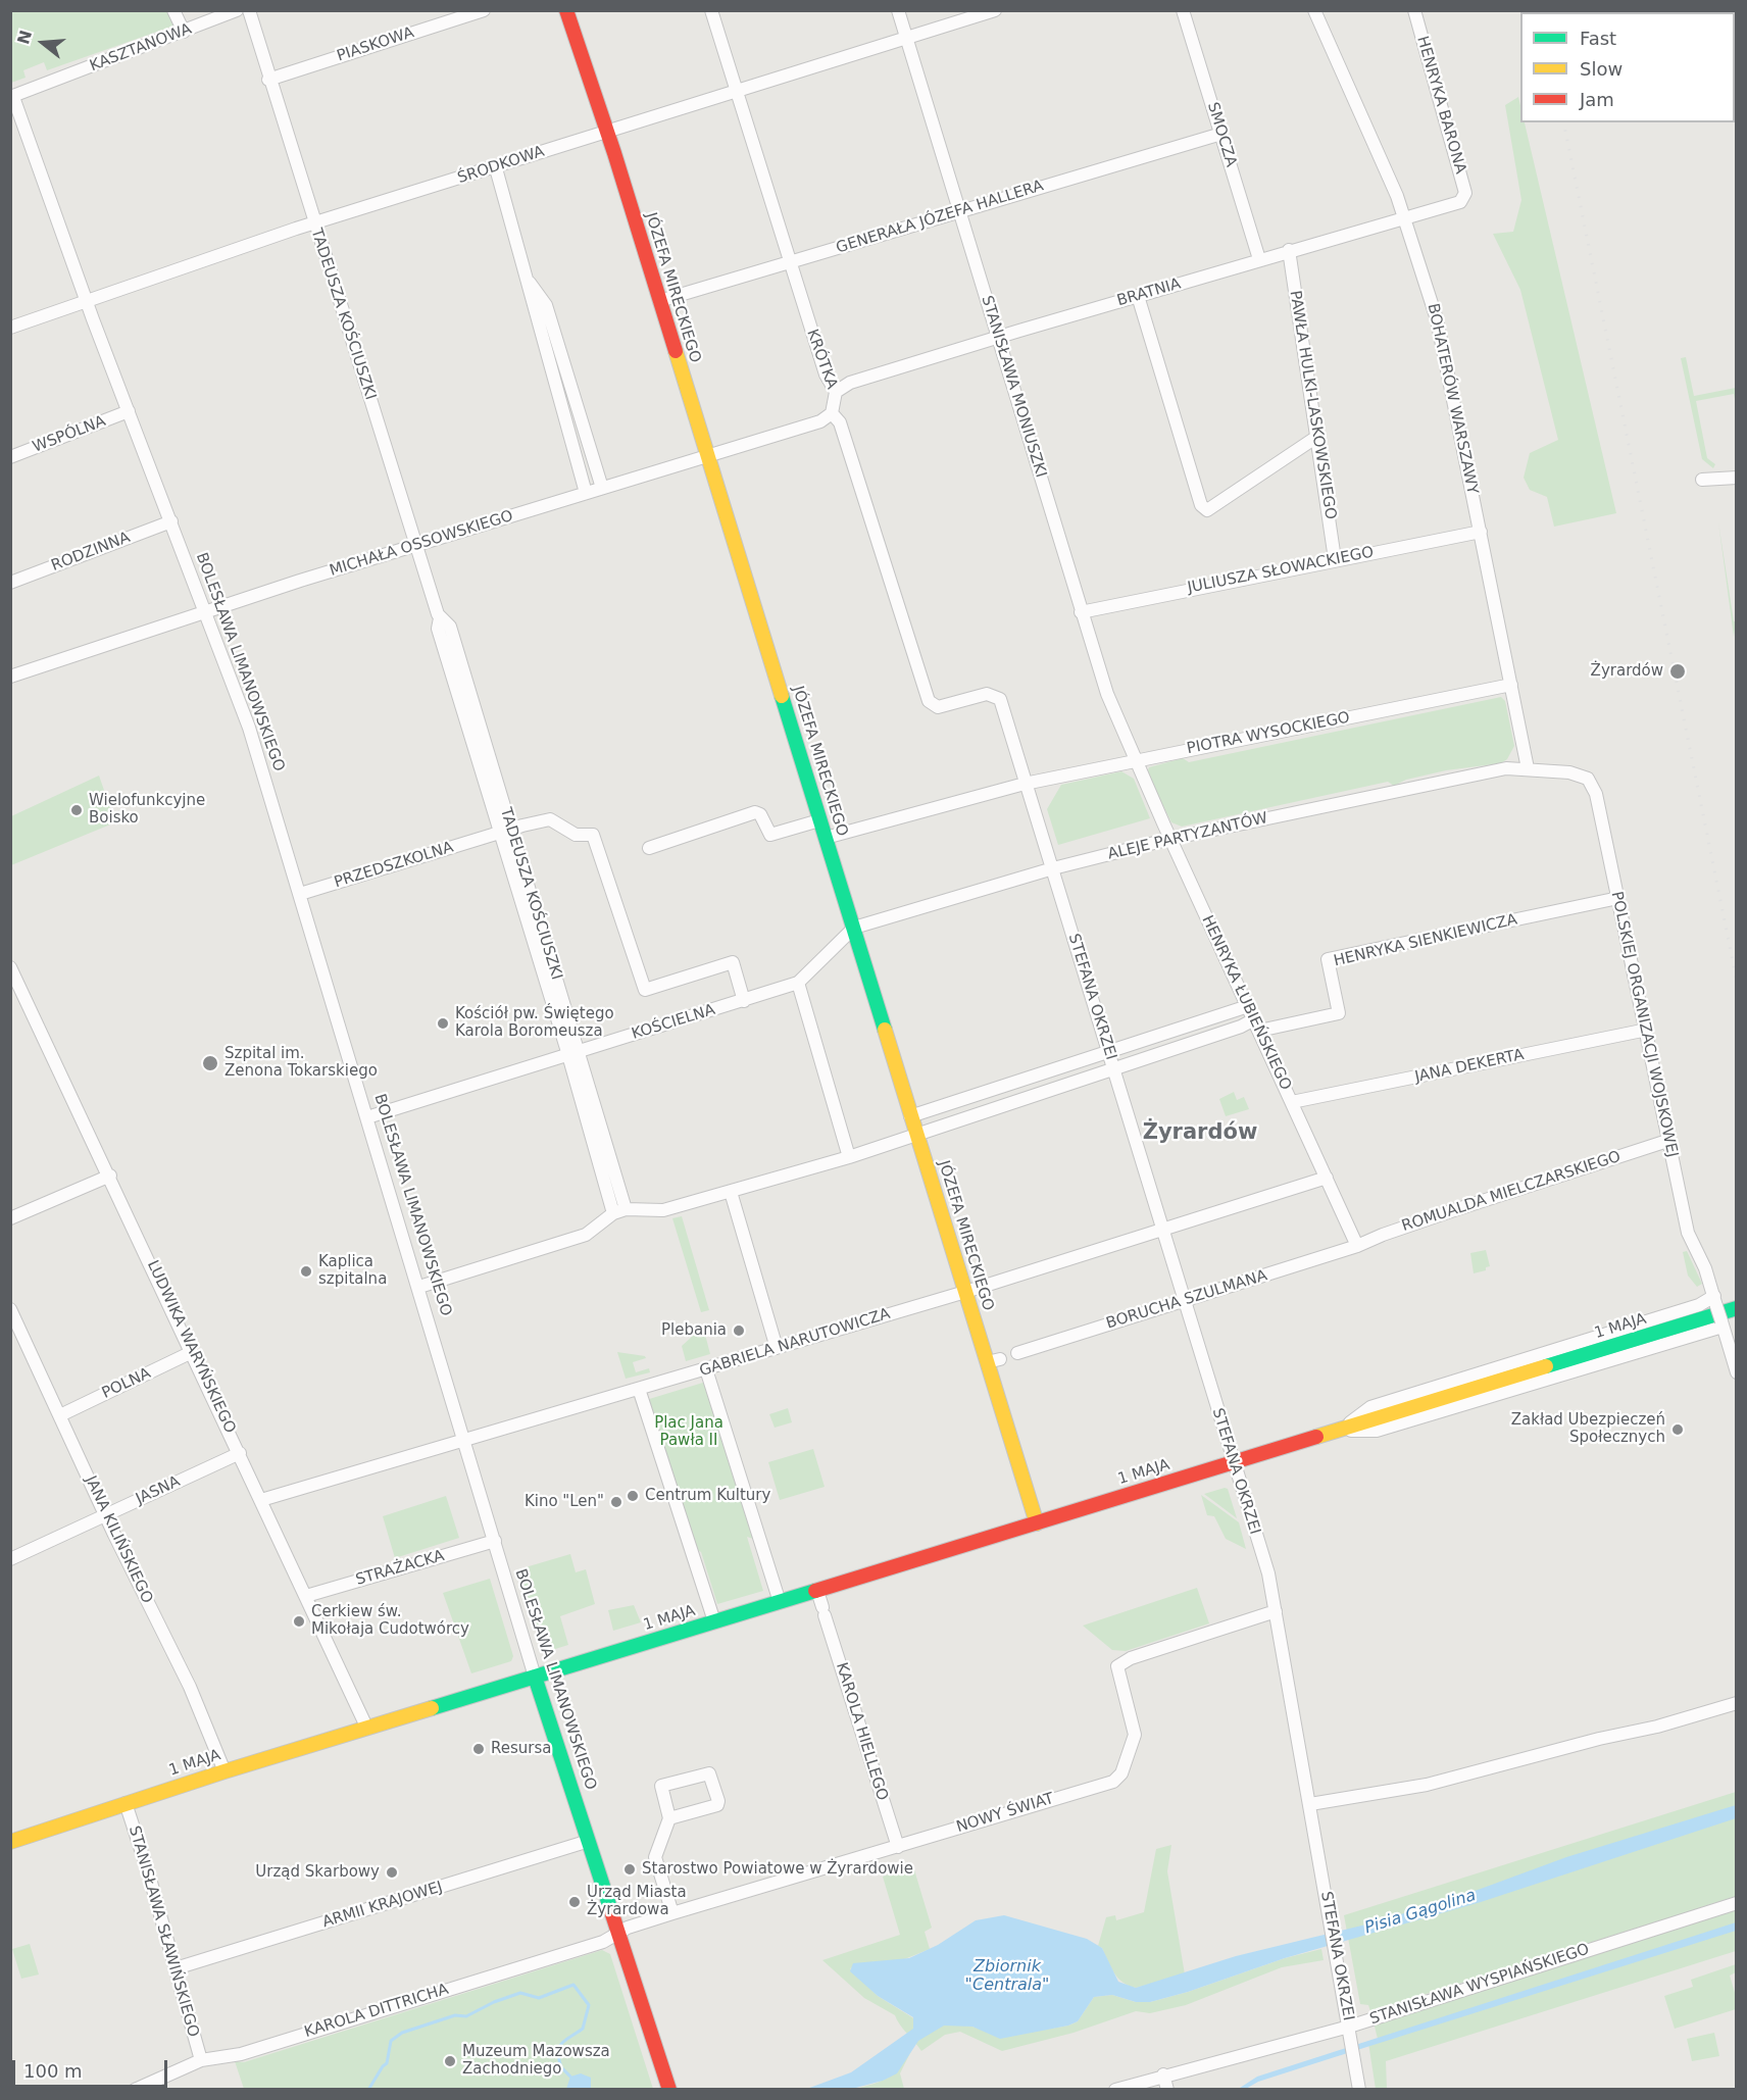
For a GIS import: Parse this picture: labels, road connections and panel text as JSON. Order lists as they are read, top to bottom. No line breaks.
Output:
{"streets":{"street":["PIASKOWA","KASZTANOWA","HENRYKA BARONA","SMOCZA","ŚRODKOWA","GENERAŁA JÓZEFA HALLERA","JÓZEFA MIRECKIEGO","BRATNIA","TADEUSZA KOŚCIUSZKI","KRÓTKA","STANISŁAWA MONIUSZKI","BOHATERÓW WARSZAWY","PAWŁA HULKI-LASKOWSKIEGO","WSPÓLNA","MICHAŁA OSSOWSKIEGO","RODZINNA","JULIUSZA SŁOWACKIEGO","BOLESŁAWA LIMANOWSKIEGO","PIOTRA WYSOCKIEGO","ALEJE PARTYZANTÓW","PRZEDSZKOLNA","HENRYKA SIENKIEWICZA","STEFANA OKRZEI","HENRYKA ŁUBIEŃSKIEGO","KOŚCIELNA","POLSKIEJ ORGANIZACJI WOJSKOWEJ","JANA DEKERTA","ROMUALDA MIELCZARSKIEGO","BORUCHA SZULMANA","1 MAJA","GABRIELA NARUTOWICZA","LUDWIKA WARYŃSKIEGO","POLNA","JASNA","JANA KILIŃSKIEGO","STRAŻACKA","KAROLA HIELLEGO","NOWY ŚWIAT","ARMII KRAJOWEJ","STANISŁAWA SŁAWIŃSKIEGO","STANISŁAWA WYSPIAŃSKIEGO","KAROLA DITTRICHA"]},"crossings":[["PIASKOWA","TADEUSZA KOŚCIUSZKI"],["KASZTANOWA","BOLESŁAWA LIMANOWSKIEGO"],["HENRYKA BARONA","BRATNIA"],["SMOCZA","GENERAŁA JÓZEFA HALLERA"],["SMOCZA","BRATNIA"],["ŚRODKOWA","JÓZEFA MIRECKIEGO"],["ŚRODKOWA","TADEUSZA KOŚCIUSZKI"],["ŚRODKOWA","KRÓTKA"],["ŚRODKOWA","STANISŁAWA MONIUSZKI"],["ŚRODKOWA","BOLESŁAWA LIMANOWSKIEGO"],["GENERAŁA JÓZEFA HALLERA","JÓZEFA MIRECKIEGO"],["GENERAŁA JÓZEFA HALLERA","KRÓTKA"],["GENERAŁA JÓZEFA HALLERA","STANISŁAWA MONIUSZKI"],["JÓZEFA MIRECKIEGO","MICHAŁA OSSOWSKIEGO"],["JÓZEFA MIRECKIEGO","PIOTRA WYSOCKIEGO"],["JÓZEFA MIRECKIEGO","ALEJE PARTYZANTÓW"],["JÓZEFA MIRECKIEGO","KOŚCIELNA"],["JÓZEFA MIRECKIEGO","1 MAJA"],["JÓZEFA MIRECKIEGO","GABRIELA NARUTOWICZA"],["BRATNIA","KRÓTKA"],["BRATNIA","STANISŁAWA MONIUSZKI"],["BRATNIA","BOHATERÓW WARSZAWY"],["BRATNIA","PAWŁA HULKI-LASKOWSKIEGO"],["TADEUSZA KOŚCIUSZKI","MICHAŁA OSSOWSKIEGO"],["TADEUSZA KOŚCIUSZKI","PRZEDSZKOLNA"],["TADEUSZA KOŚCIUSZKI","KOŚCIELNA"],["KRÓTKA","MICHAŁA OSSOWSKIEGO"],["STANISŁAWA MONIUSZKI","JULIUSZA SŁOWACKIEGO"],["STANISŁAWA MONIUSZKI","PIOTRA WYSOCKIEGO"],["STANISŁAWA MONIUSZKI","HENRYKA ŁUBIEŃSKIEGO"],["BOHATERÓW WARSZAWY","JULIUSZA SŁOWACKIEGO"],["BOHATERÓW WARSZAWY","PIOTRA WYSOCKIEGO"],["BOHATERÓW WARSZAWY","ALEJE PARTYZANTÓW"],["BOHATERÓW WARSZAWY","POLSKIEJ ORGANIZACJI WOJSKOWEJ"],["PAWŁA HULKI-LASKOWSKIEGO","JULIUSZA SŁOWACKIEGO"],["WSPÓLNA","BOLESŁAWA LIMANOWSKIEGO"],["MICHAŁA OSSOWSKIEGO","BOLESŁAWA LIMANOWSKIEGO"],["RODZINNA","BOLESŁAWA LIMANOWSKIEGO"],["BOLESŁAWA LIMANOWSKIEGO","PRZEDSZKOLNA"],["BOLESŁAWA LIMANOWSKIEGO","KOŚCIELNA"],["BOLESŁAWA LIMANOWSKIEGO","1 MAJA"],["BOLESŁAWA LIMANOWSKIEGO","GABRIELA NARUTOWICZA"],["BOLESŁAWA LIMANOWSKIEGO","STRAŻACKA"],["BOLESŁAWA LIMANOWSKIEGO","NOWY ŚWIAT"],["BOLESŁAWA LIMANOWSKIEGO","ARMII KRAJOWEJ"],["BOLESŁAWA LIMANOWSKIEGO","KAROLA DITTRICHA"],["PIOTRA WYSOCKIEGO","HENRYKA ŁUBIEŃSKIEGO"],["ALEJE PARTYZANTÓW","STEFANA OKRZEI"],["ALEJE PARTYZANTÓW","HENRYKA ŁUBIEŃSKIEGO"],["ALEJE PARTYZANTÓW","KOŚCIELNA"],["ALEJE PARTYZANTÓW","POLSKIEJ ORGANIZACJI WOJSKOWEJ"],["PRZEDSZKOLNA","KOŚCIELNA"],["HENRYKA SIENKIEWICZA","HENRYKA ŁUBIEŃSKIEGO"],["HENRYKA SIENKIEWICZA","POLSKIEJ ORGANIZACJI WOJSKOWEJ"],["STEFANA OKRZEI","BORUCHA SZULMANA"],["STEFANA OKRZEI","1 MAJA"],["STEFANA OKRZEI","GABRIELA NARUTOWICZA"],["STEFANA OKRZEI","NOWY ŚWIAT"],["STEFANA OKRZEI","STANISŁAWA WYSPIAŃSKIEGO"],["HENRYKA ŁUBIEŃSKIEGO","JANA DEKERTA"],["HENRYKA ŁUBIEŃSKIEGO","ROMUALDA MIELCZARSKIEGO"],["HENRYKA ŁUBIEŃSKIEGO","BORUCHA SZULMANA"],["HENRYKA ŁUBIEŃSKIEGO","GABRIELA NARUTOWICZA"],["POLSKIEJ ORGANIZACJI WOJSKOWEJ","JANA DEKERTA"],["POLSKIEJ ORGANIZACJI WOJSKOWEJ","ROMUALDA MIELCZARSKIEGO"],["POLSKIEJ ORGANIZACJI WOJSKOWEJ","1 MAJA"],["ROMUALDA MIELCZARSKIEGO","BORUCHA SZULMANA"],["1 MAJA","LUDWIKA WARYŃSKIEGO"],["1 MAJA","JANA KILIŃSKIEGO"],["1 MAJA","KAROLA HIELLEGO"],["1 MAJA","STANISŁAWA SŁAWIŃSKIEGO"],["GABRIELA NARUTOWICZA","LUDWIKA WARYŃSKIEGO"],["LUDWIKA WARYŃSKIEGO","POLNA"],["LUDWIKA WARYŃSKIEGO","JASNA"],["LUDWIKA WARYŃSKIEGO","STRAŻACKA"],["POLNA","JANA KILIŃSKIEGO"],["JASNA","JANA KILIŃSKIEGO"],["KAROLA HIELLEGO","NOWY ŚWIAT"],["NOWY ŚWIAT","KAROLA DITTRICHA"],["ARMII KRAJOWEJ","STANISŁAWA SŁAWIŃSKIEGO"],["STANISŁAWA SŁAWIŃSKIEGO","KAROLA DITTRICHA"]],"districts":["Żyrardów"],"water":["Pisia Gągolina","Zbiornik \"Centrala\""],"parks":["Plac Jana Pawła II"],"places":["Żyrardów","Wielofunkcyjne Boisko","Kościół pw. Świętego Karola Boromeusza","Szpital im. Zenona Tokarskiego","Kaplica szpitalna","Plebania","Zakład Ubezpieczeń Społecznych","Centrum Kultury","Kino \"Len\"","Cerkiew św. Mikołaja Cudotwórcy","Resursa","Starostwo Powiatowe w Żyrardowie","Urząd Skarbowy","Urząd Miasta Żyrardowa","Muzeum Mazowsza Zachodniego"],"legend":["Fast","Slow","Jam"],"scale_bar":"100 m","north":"left"}
